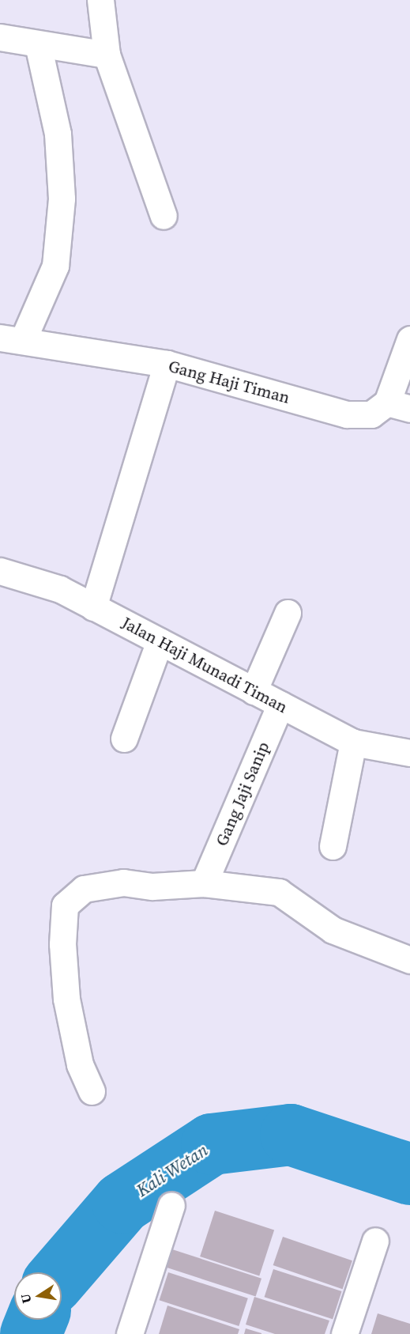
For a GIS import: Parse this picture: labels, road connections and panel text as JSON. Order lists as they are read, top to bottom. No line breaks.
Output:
{"streets":{"street":["Gang Haji Timan","Jalan Haji Munadi Timan","Gang Jaji Sanip"]},"crossings":[["Jalan Haji Munadi Timan","Gang Jaji Sanip"]],"water":["Kali Wetan"],"north":"left"}
